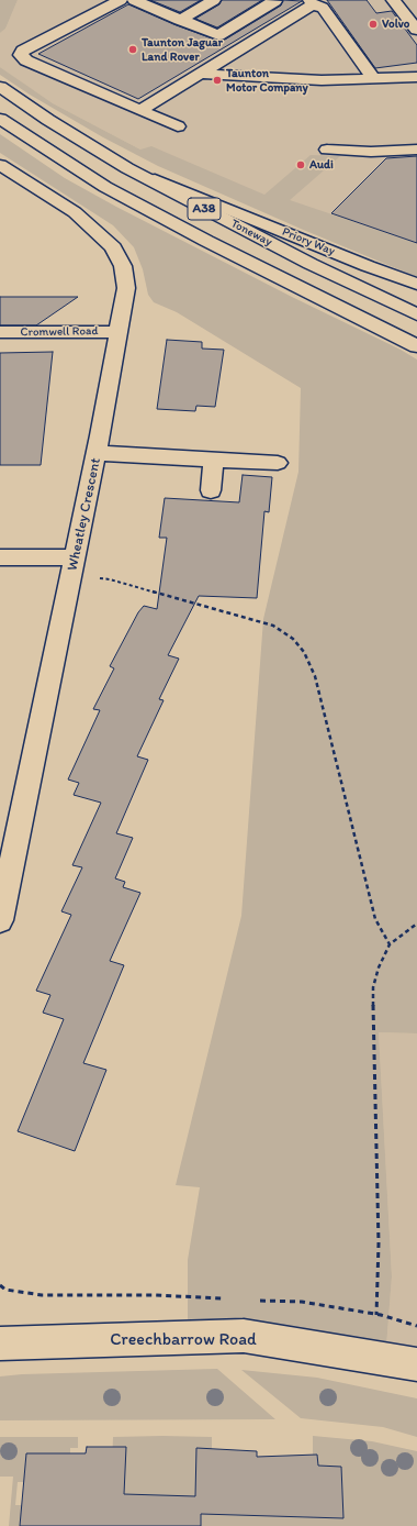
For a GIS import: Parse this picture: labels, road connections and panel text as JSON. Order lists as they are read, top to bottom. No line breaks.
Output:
{"streets":{"street":["A38","Toneway","Priory Way","Cromwell Road","Wheatley Crescent","Creechbarrow Road"]},"crossings":[["Toneway","Priory Way"],["Cromwell Road","Wheatley Crescent"]],"places":["Volvo","Taunton Jaguar Land Rover","Taunton Motor Company","Audi"]}
